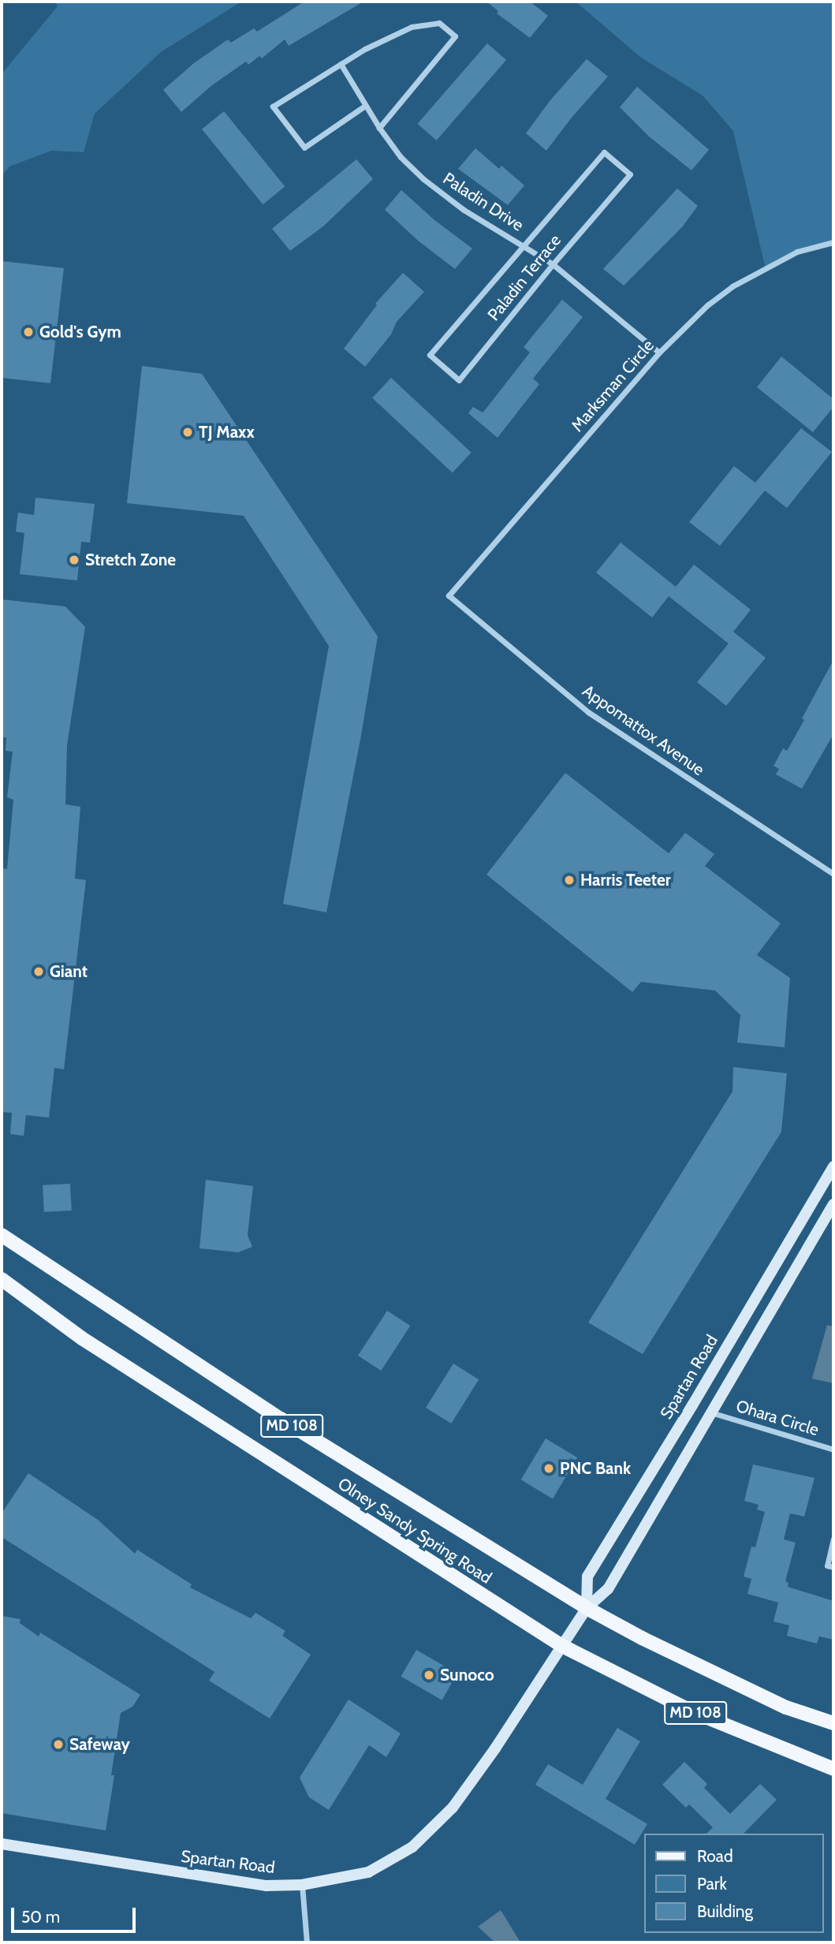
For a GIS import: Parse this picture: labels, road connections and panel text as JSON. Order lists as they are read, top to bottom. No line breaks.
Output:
{"streets":{"main road":["MD 108","Olney Sandy Spring Road"],"street":["Paladin Drive","Paladin Terrace","Marksman Circle","Appomattox Avenue","Spartan Road","Ohara Circle"]},"crossings":[["Paladin Drive","Paladin Terrace"],["Paladin Drive","Marksman Circle"],["Marksman Circle","Appomattox Avenue"],["Spartan Road","Ohara Circle"],["Spartan Road","Olney Sandy Spring Road"]],"places":["Gold's Gym","TJ Maxx","Stretch Zone","Harris Teeter","Giant","PNC Bank","Sunoco","Safeway"],"legend":["Road","Park","Building"],"scale_bar":"50 m"}
